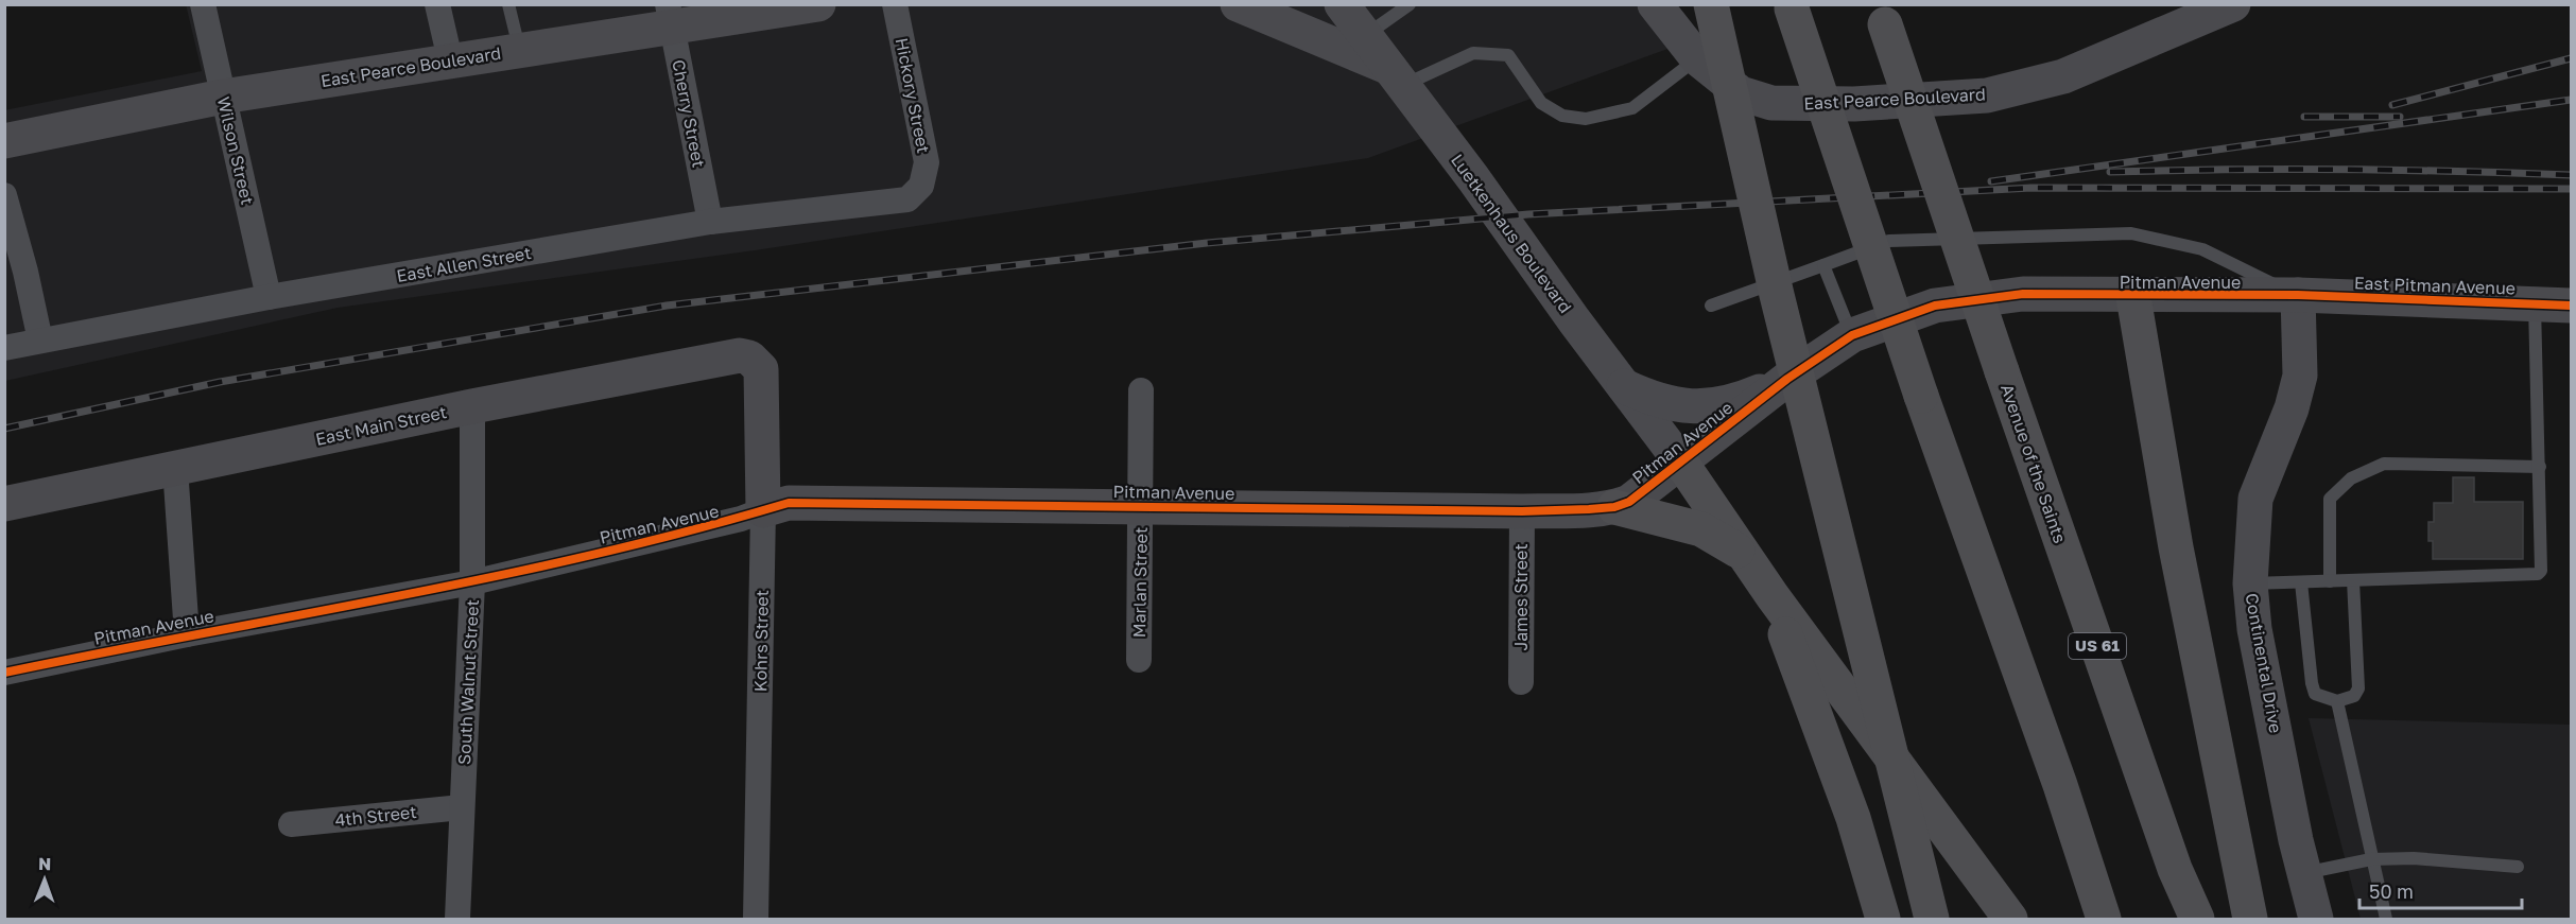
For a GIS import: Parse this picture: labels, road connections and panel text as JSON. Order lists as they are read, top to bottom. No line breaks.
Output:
{"streets":{"highway":["Avenue of the Saints","US 61"],"street":["East Pearce Boulevard","Hickory Street","Cherry Street","Wilson Street","Luetkenhaus Boulevard","East Allen Street","Pitman Avenue","East Pitman Avenue","East Main Street","Marlan Street","James Street","Kohrs Street","Continental Drive","South Walnut Street","4th Street"]},"crossings":[["East Pearce Boulevard","Cherry Street"],["East Pearce Boulevard","Wilson Street"],["Hickory Street","East Allen Street"],["Cherry Street","East Allen Street"],["Wilson Street","East Allen Street"],["Luetkenhaus Boulevard","Pitman Avenue"],["Pitman Avenue","East Pitman Avenue"],["Pitman Avenue","Marlan Street"],["Pitman Avenue","James Street"],["Pitman Avenue","Kohrs Street"],["Pitman Avenue","Continental Drive"],["Pitman Avenue","South Walnut Street"],["East Pitman Avenue","Continental Drive"],["East Main Street","Kohrs Street"],["East Main Street","South Walnut Street"],["South Walnut Street","4th Street"]],"scale_bar":"50 m","north":"top"}
